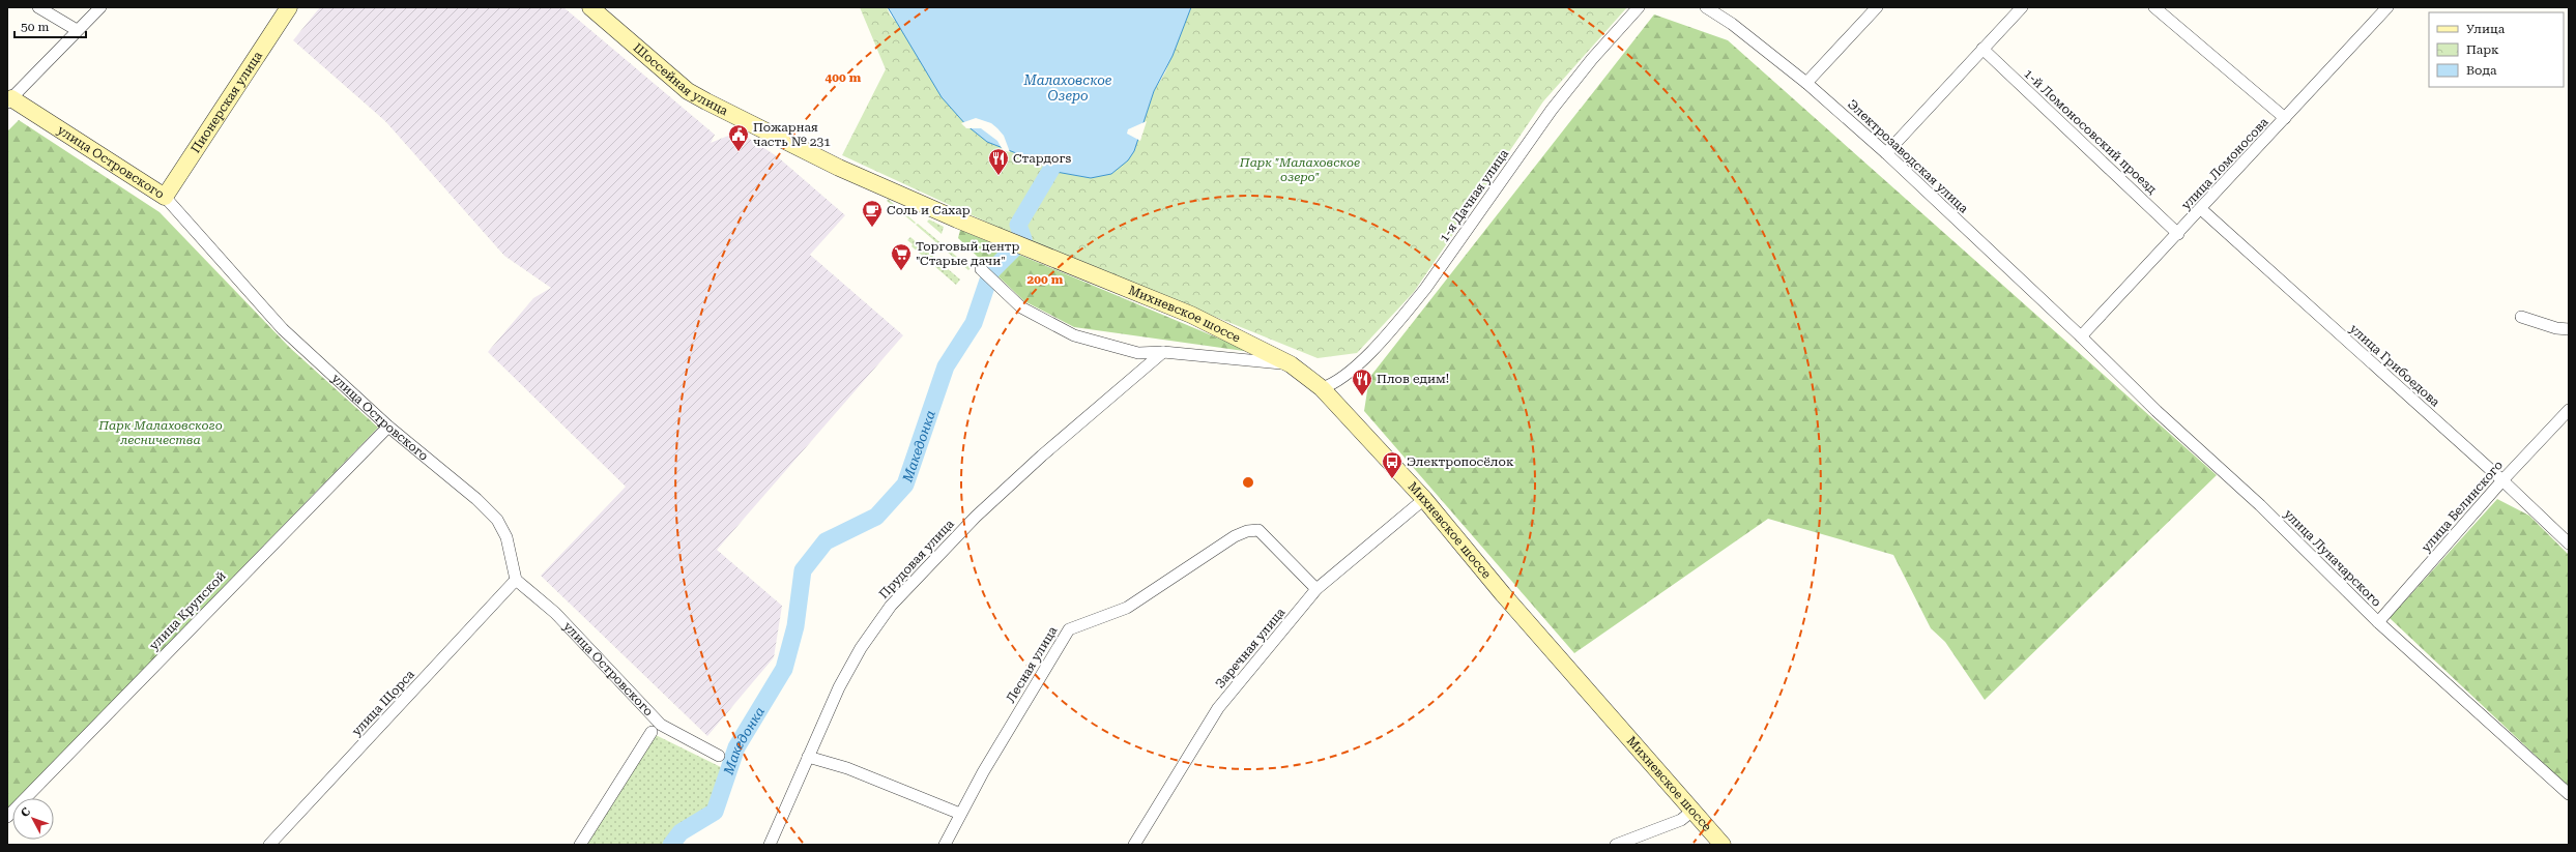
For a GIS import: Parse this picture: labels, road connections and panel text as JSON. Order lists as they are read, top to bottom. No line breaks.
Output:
{"streets":{"main road":["Шоссейная улица","Пионерская улица","улица Островского","Михневское шоссе"],"street":["1-й Ломоносовский проезд","Электрозаводская улица","улица Ломоносова","1-я Дачная улица","улица Грибоедова","улица Белинского","улица Луначарского","Прудовая улица","улица Крупской","Заречная улица","Лесная улица","улица Щорса"]},"crossings":[["Шоссейная улица","Михневское шоссе"],["Пионерская улица","улица Островского"],["1-й Ломоносовский проезд","улица Ломоносова"],["Электрозаводская улица","улица Ломоносова"],["Электрозаводская улица","улица Луначарского"],["улица Островского","улица Крупской"],["улица Островского","улица Щорса"],["улица Ломоносова","улица Грибоедова"],["улица Ломоносова","улица Луначарского"],["1-я Дачная улица","Михневское шоссе"],["Михневское шоссе","Заречная улица"],["улица Грибоедова","улица Белинского"],["улица Белинского","улица Луначарского"],["Заречная улица","Лесная улица"]],"water":["Малаховское Озеро","Македонка"],"parks":["Парк \"Малаховское озеро\"","Парк Малаховского лесничества"],"places":{"public building":["Пожарная часть № 231"],"restaurant":["Стардогs","Плов едим!"],"cafe":["Соль и Сахар"],"supermarket":["Торговый центр \"Старые дачи\""],"bus stop":["Электропосёлок"]},"legend":["Улица","Парк","Вода"],"scale_bar":"50 m","north":"top left","rings":["400 m","200 m"]}
